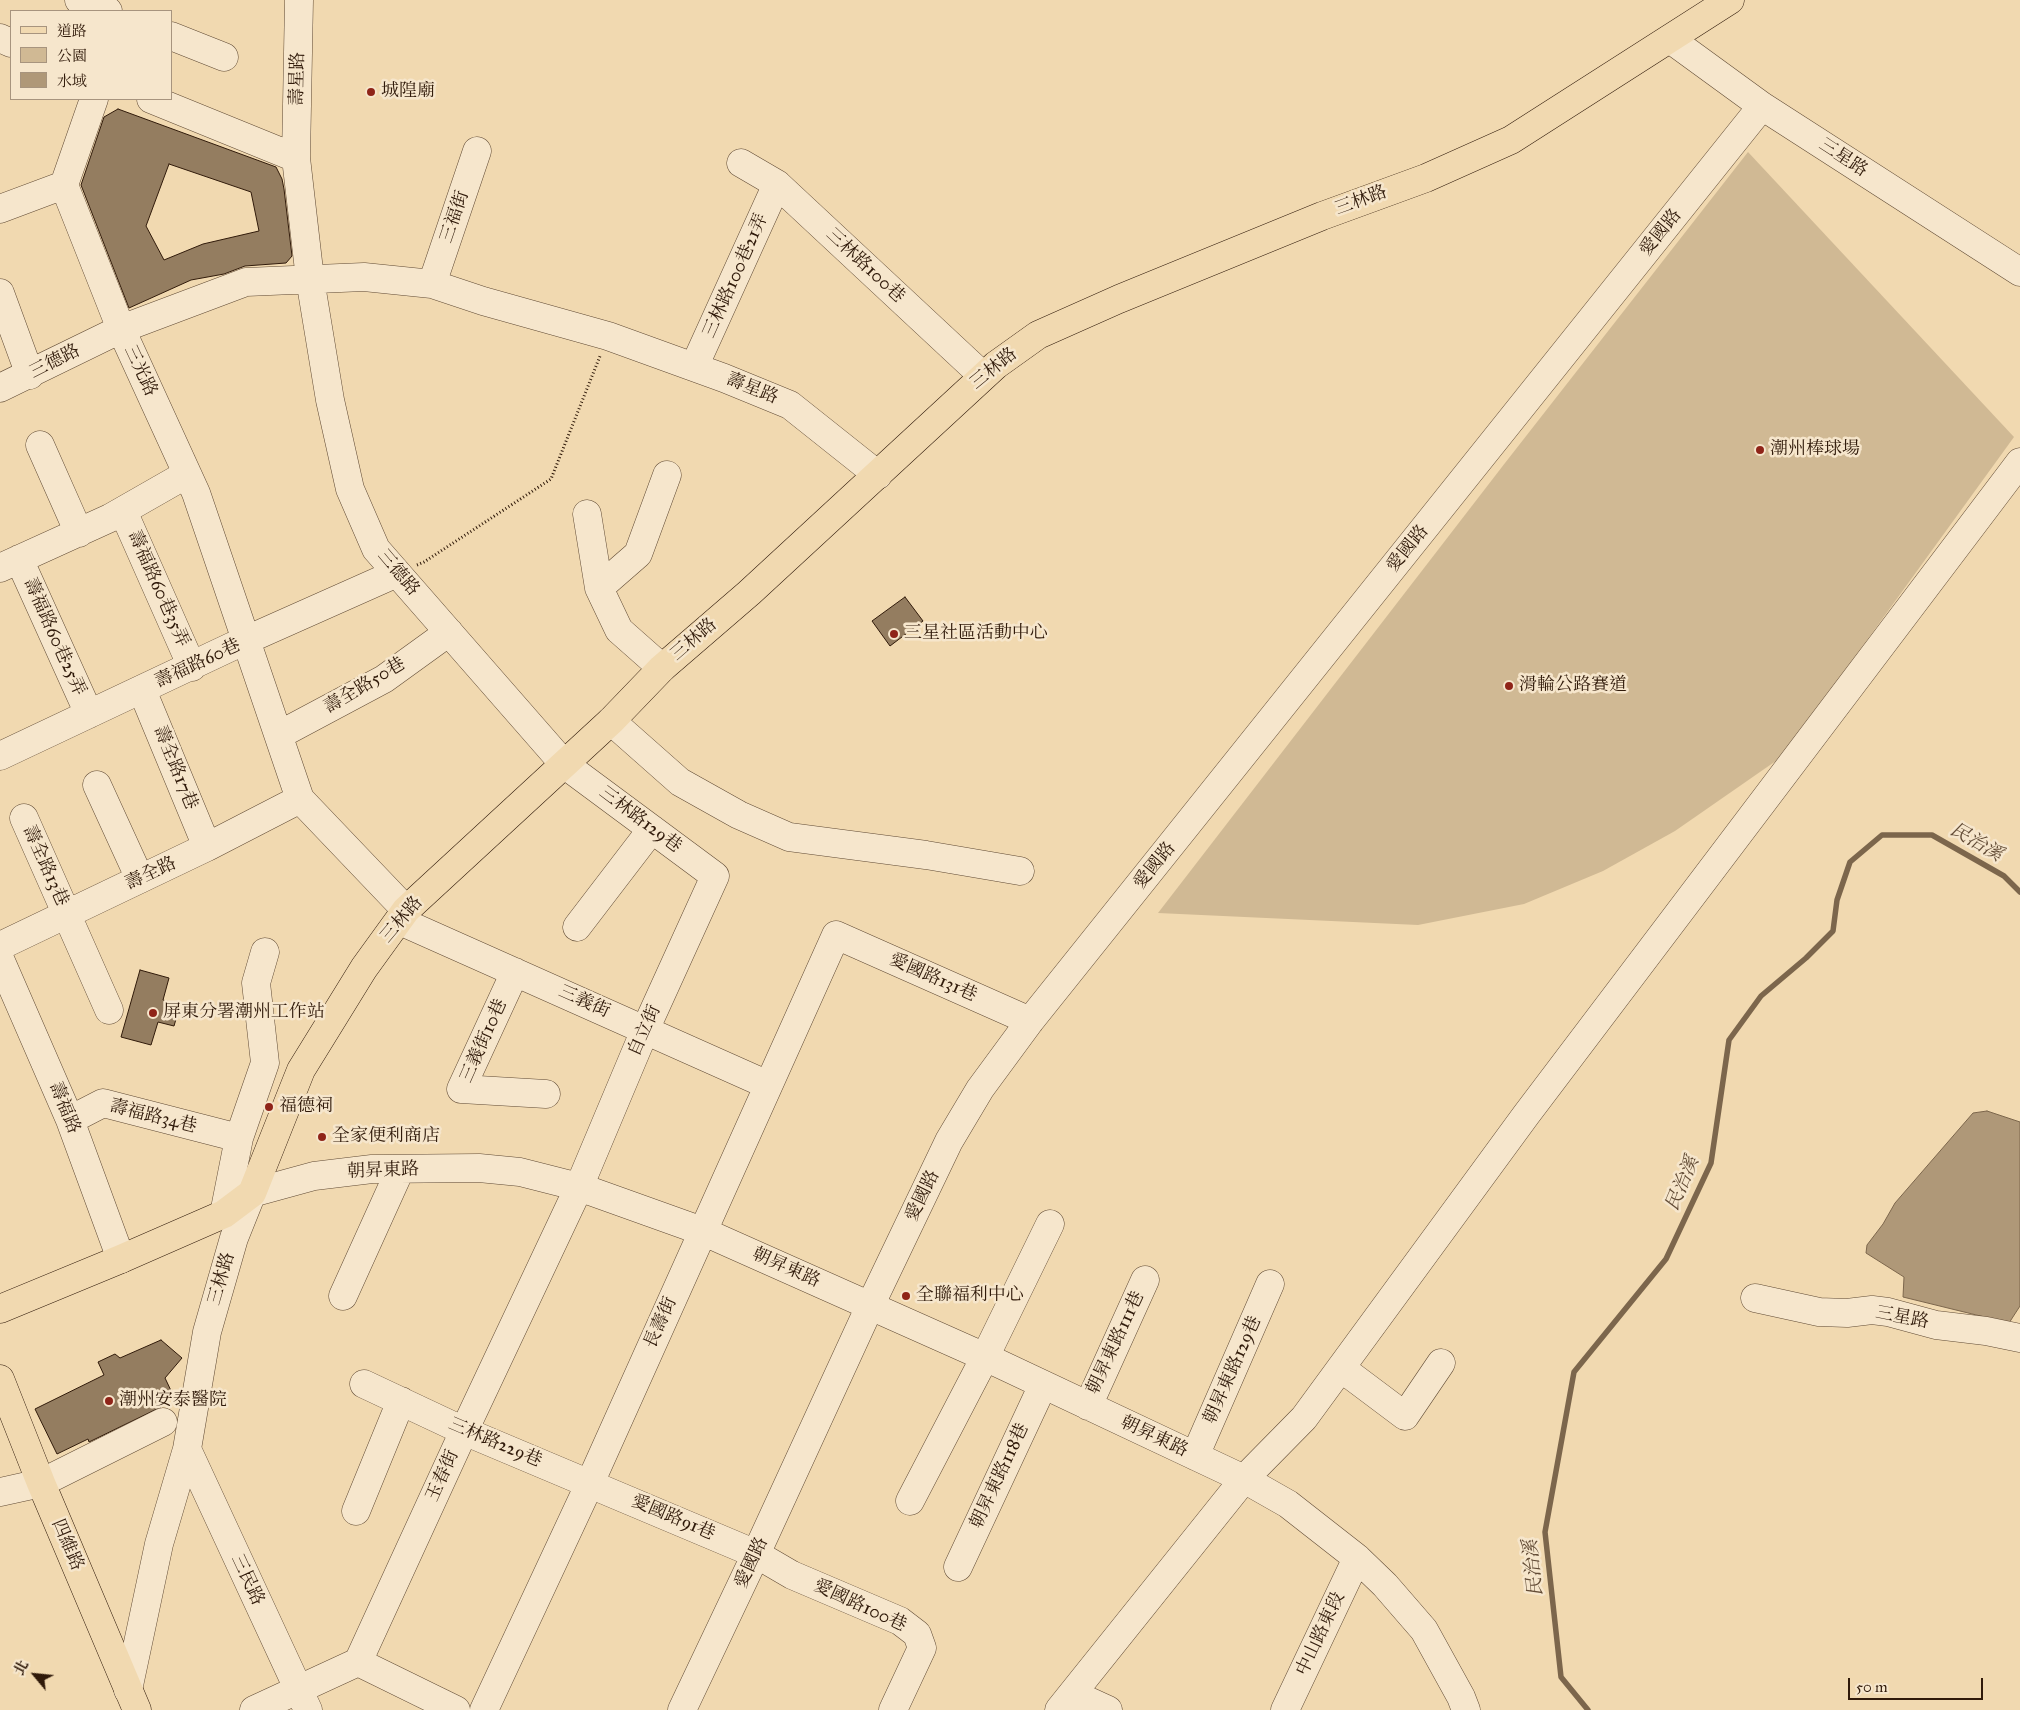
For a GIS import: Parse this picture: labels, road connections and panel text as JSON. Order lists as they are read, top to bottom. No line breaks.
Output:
{"streets":{"main road":["三林路","朝昇東路","四維路"],"street":["壽星路","三星路","三福街","愛國路","三林路100巷","三林路100巷21弄","三德路","三光路","壽福路60巷35弄","壽福路60巷25弄","壽福路60巷","壽全路50巷","壽全路17巷","三林路129巷","壽全路13巷","壽全路","愛國路131巷","三義街","自立街","三義街10巷","壽福路","壽福路34巷","長壽街","朝昇東路111巷","朝昇東路129巷","三林路229巷","玉春街","朝昇東路118巷","愛國路91巷","三民路","愛國路100巷","中山路東段"]},"crossings":[["壽星路","三林路"],["壽星路","三林路100巷21弄"],["壽星路","三德路"],["三星路","三林路"],["三星路","愛國路"],["三林路","三林路100巷"],["三林路","三德路"],["三林路","三林路129巷"],["三林路","三義街"],["三林路","朝昇東路"],["三林路","四維路"],["三林路","三民路"],["三福街","三德路"],["愛國路","愛國路131巷"],["愛國路","朝昇東路"],["愛國路","愛國路91巷"],["愛國路","愛國路100巷"],["三林路100巷","三林路100巷21弄"],["三德路","三光路"],["三德路","壽福路60巷"],["三德路","壽全路50巷"],["三德路","三林路129巷"],["三光路","壽福路60巷"],["壽福路60巷35弄","壽福路60巷"],["壽福路60巷25弄","壽福路60巷"],["壽福路60巷","壽全路17巷"],["壽全路17巷","壽全路"],["三林路129巷","自立街"],["壽全路13巷","壽全路"],["愛國路131巷","長壽街"],["三義街","自立街"],["三義街","三義街10巷"],["三義街","長壽街"],["自立街","朝昇東路"],["自立街","玉春街"],["壽福路","壽福路34巷"],["壽福路","朝昇東路"],["朝昇東路","長壽街"],["朝昇東路","朝昇東路111巷"],["朝昇東路","朝昇東路129巷"],["朝昇東路","玉春街"],["朝昇東路","朝昇東路118巷"],["朝昇東路","中山路東段"],["長壽街","三林路229巷"],["長壽街","愛國路91巷"],["三林路229巷","玉春街"],["三林路229巷","愛國路91巷"],["愛國路91巷","愛國路100巷"]],"water":["民治溪"],"places":["城隍廟","潮州棒球場","三星社區活動中心","滑輪公路賽道","屏東分署潮州工作站","福德祠","全家便利商店","全聯福利中心","潮州安泰醫院"],"legend":["道路","公園","水域"],"scale_bar":"50 m","north":"top left"}
